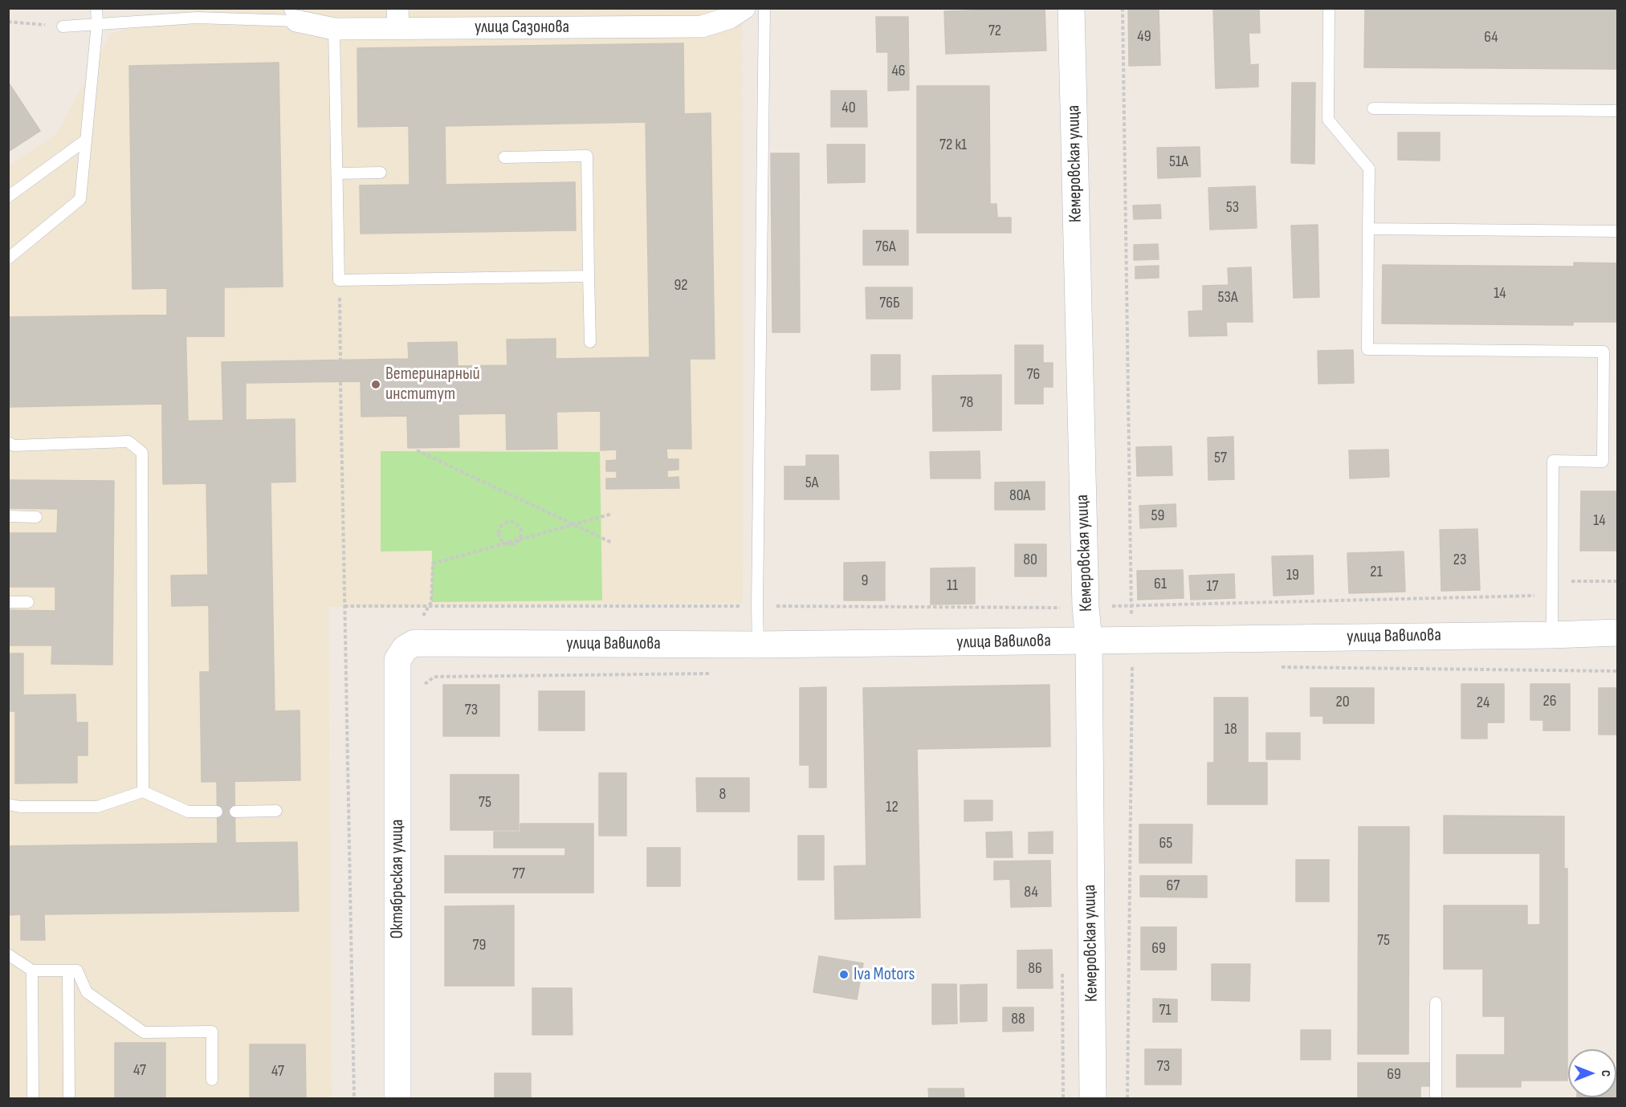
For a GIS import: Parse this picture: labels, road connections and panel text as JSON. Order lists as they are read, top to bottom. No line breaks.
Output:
{"streets":{"street":["улица Сазонова","Кемеровская улица","улица Вавилова","Октябрьская улица"]},"crossings":[["Кемеровская улица","улица Вавилова"],["улица Вавилова","Октябрьская улица"]],"places":["Ветеринарный институт","Iva Motors"],"house_numbers":["72","49","64","46","40","72 к1","51А","53","76А","92","14","53А","76Б","76","78","57","5А","80А","59","14","80","23","21","19","9","61","11","17","26","20","24","73","18","8","75","12","65","77","67","84","75","79","69","86","71","88","73","47","47","69"],"north":"right"}
